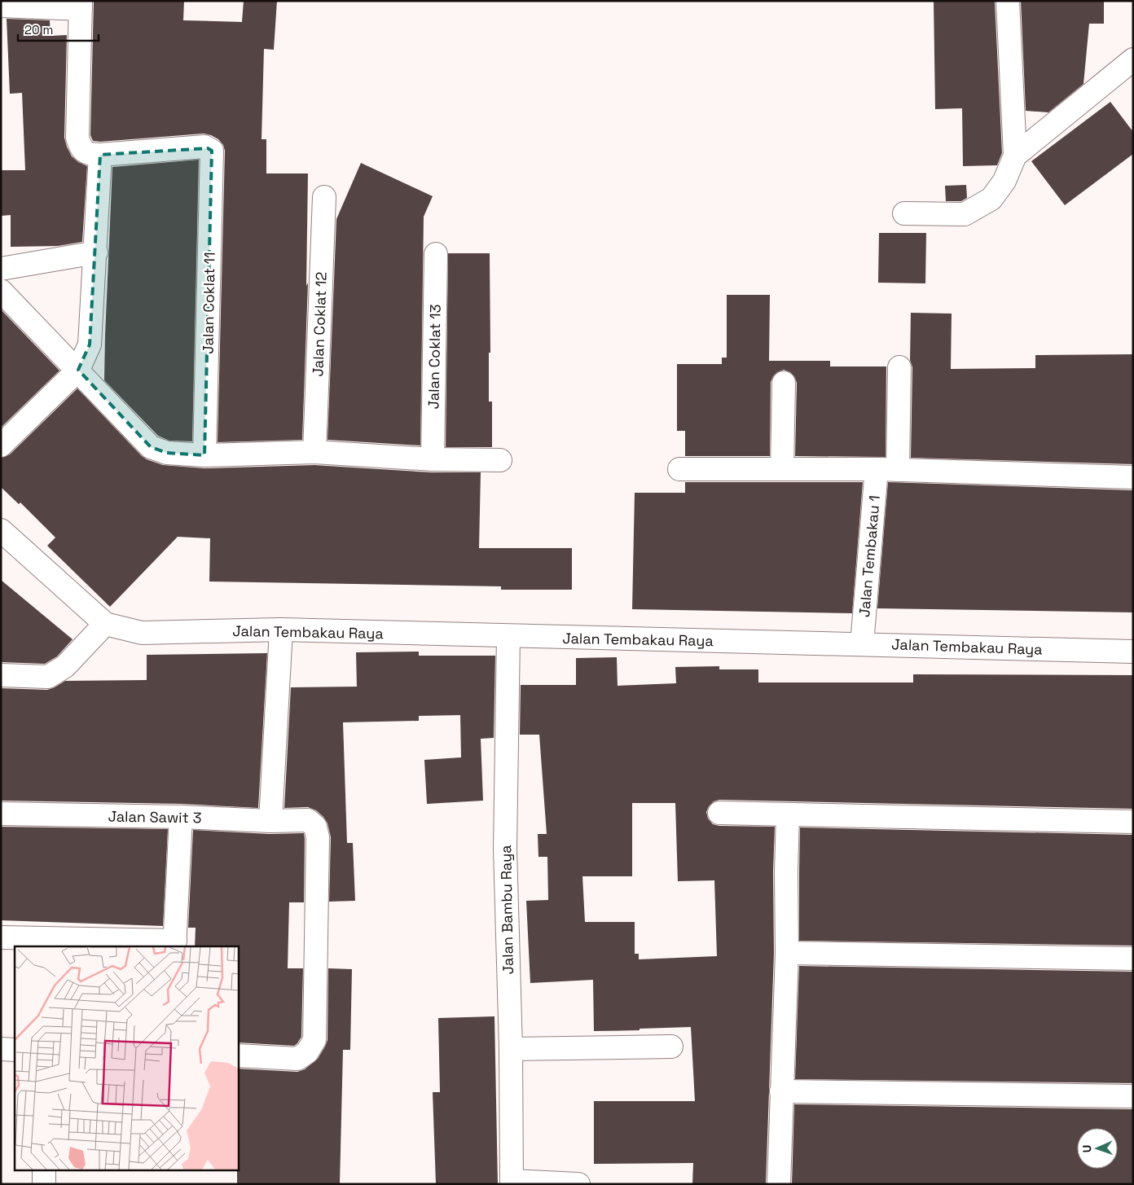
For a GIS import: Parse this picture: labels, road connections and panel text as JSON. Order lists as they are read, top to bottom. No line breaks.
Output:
{"streets":{"street":["Jalan Coklat 11","Jalan Coklat 12","Jalan Coklat 13","Jalan Tembakau 1","Jalan Tembakau Raya","Jalan Sawit 3","Jalan Bambu Raya"]},"crossings":[["Jalan Tembakau 1","Jalan Tembakau Raya"],["Jalan Tembakau Raya","Jalan Bambu Raya"]],"scale_bar":"20 m","north":"left"}
